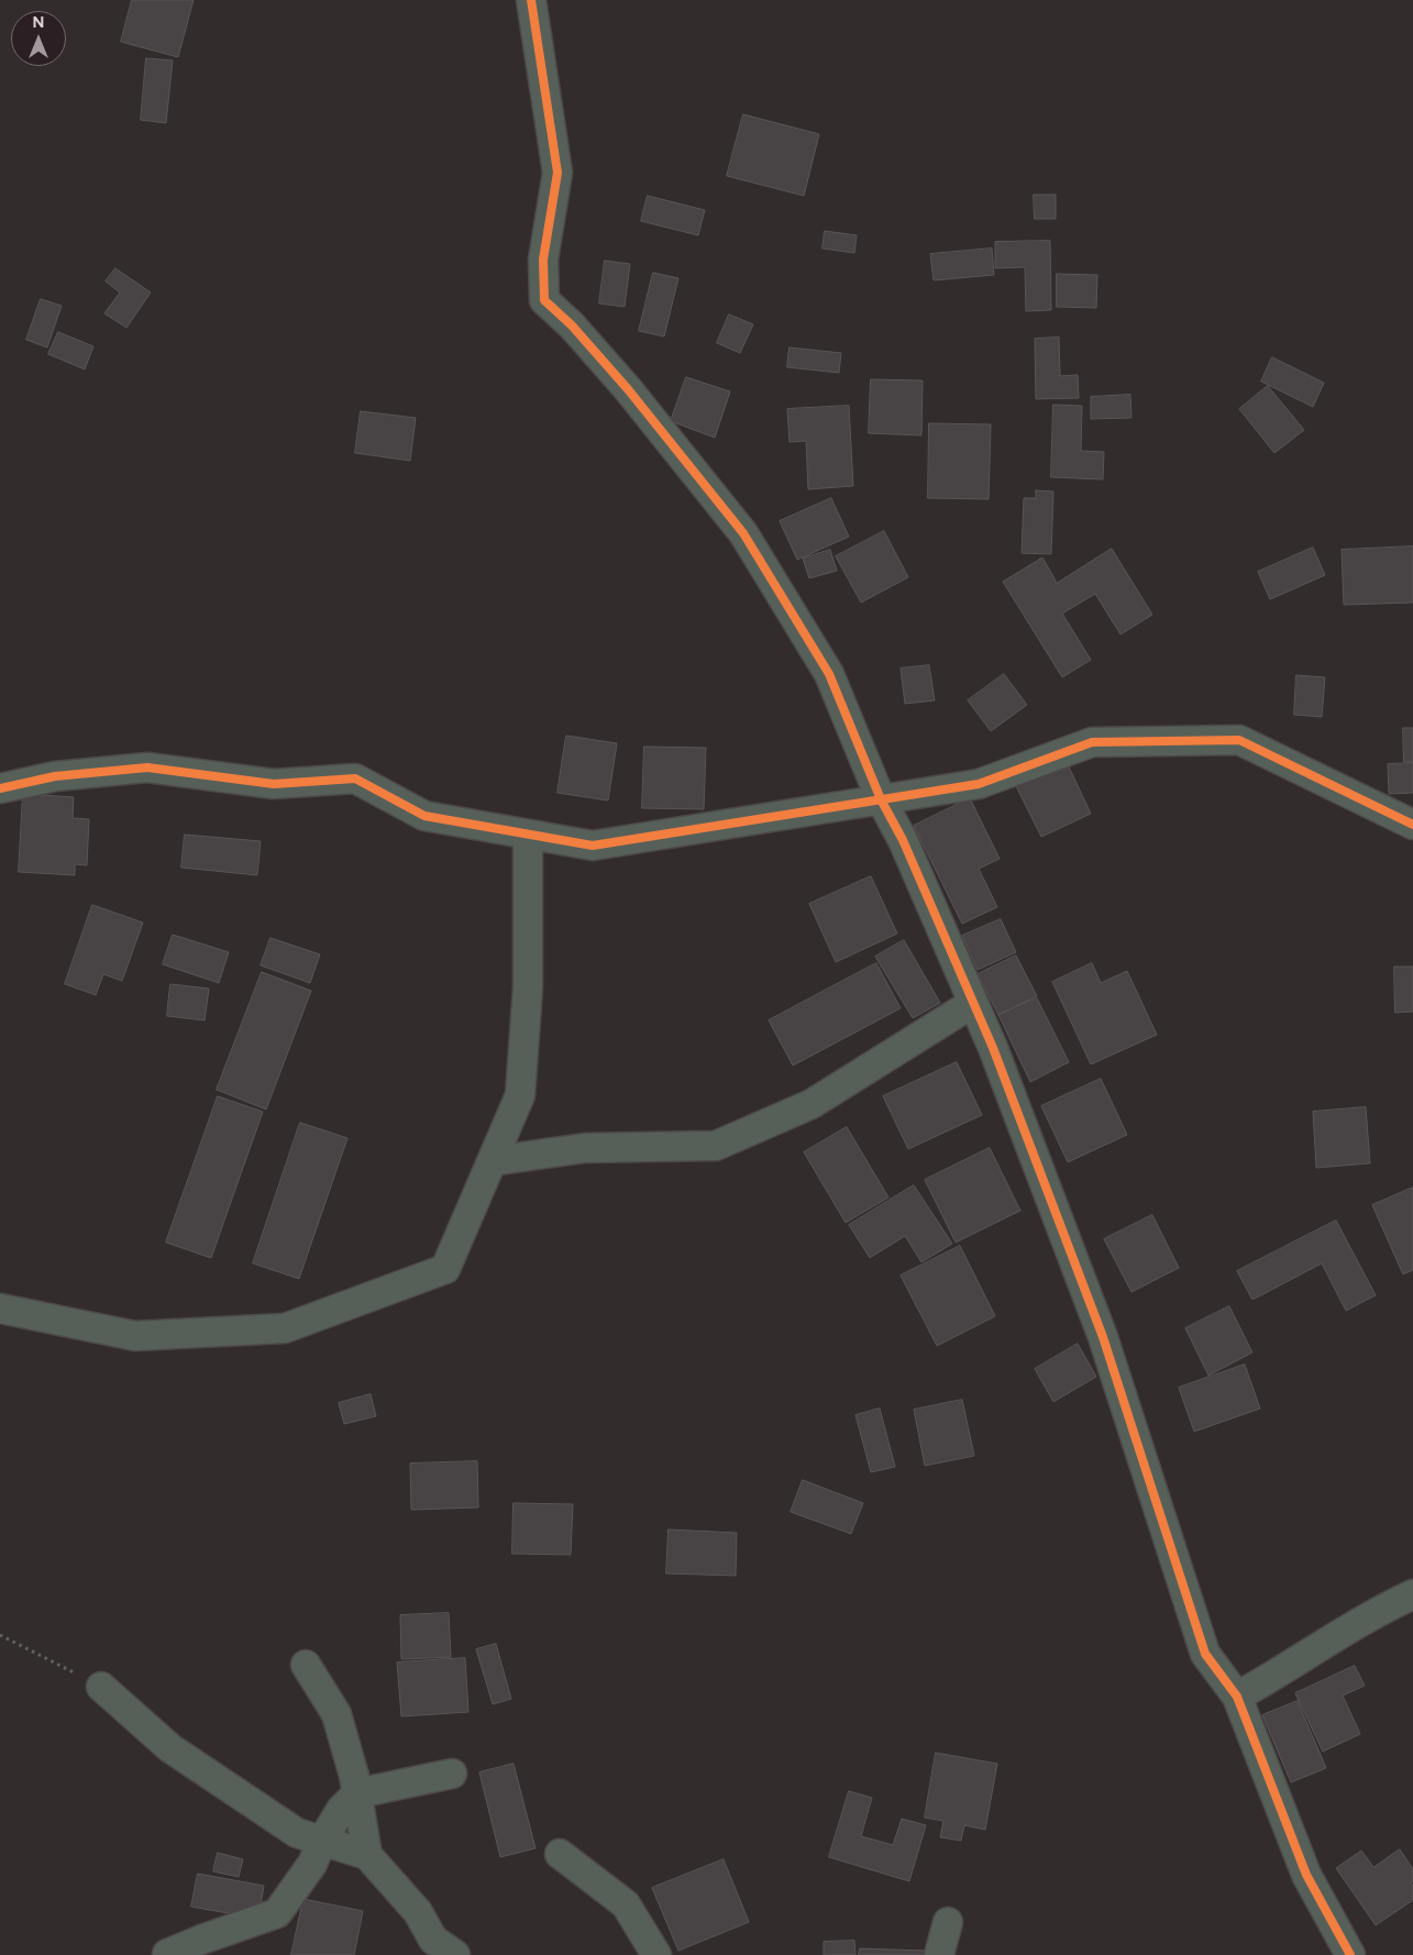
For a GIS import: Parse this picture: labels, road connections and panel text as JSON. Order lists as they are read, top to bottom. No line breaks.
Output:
{"north":"top"}
